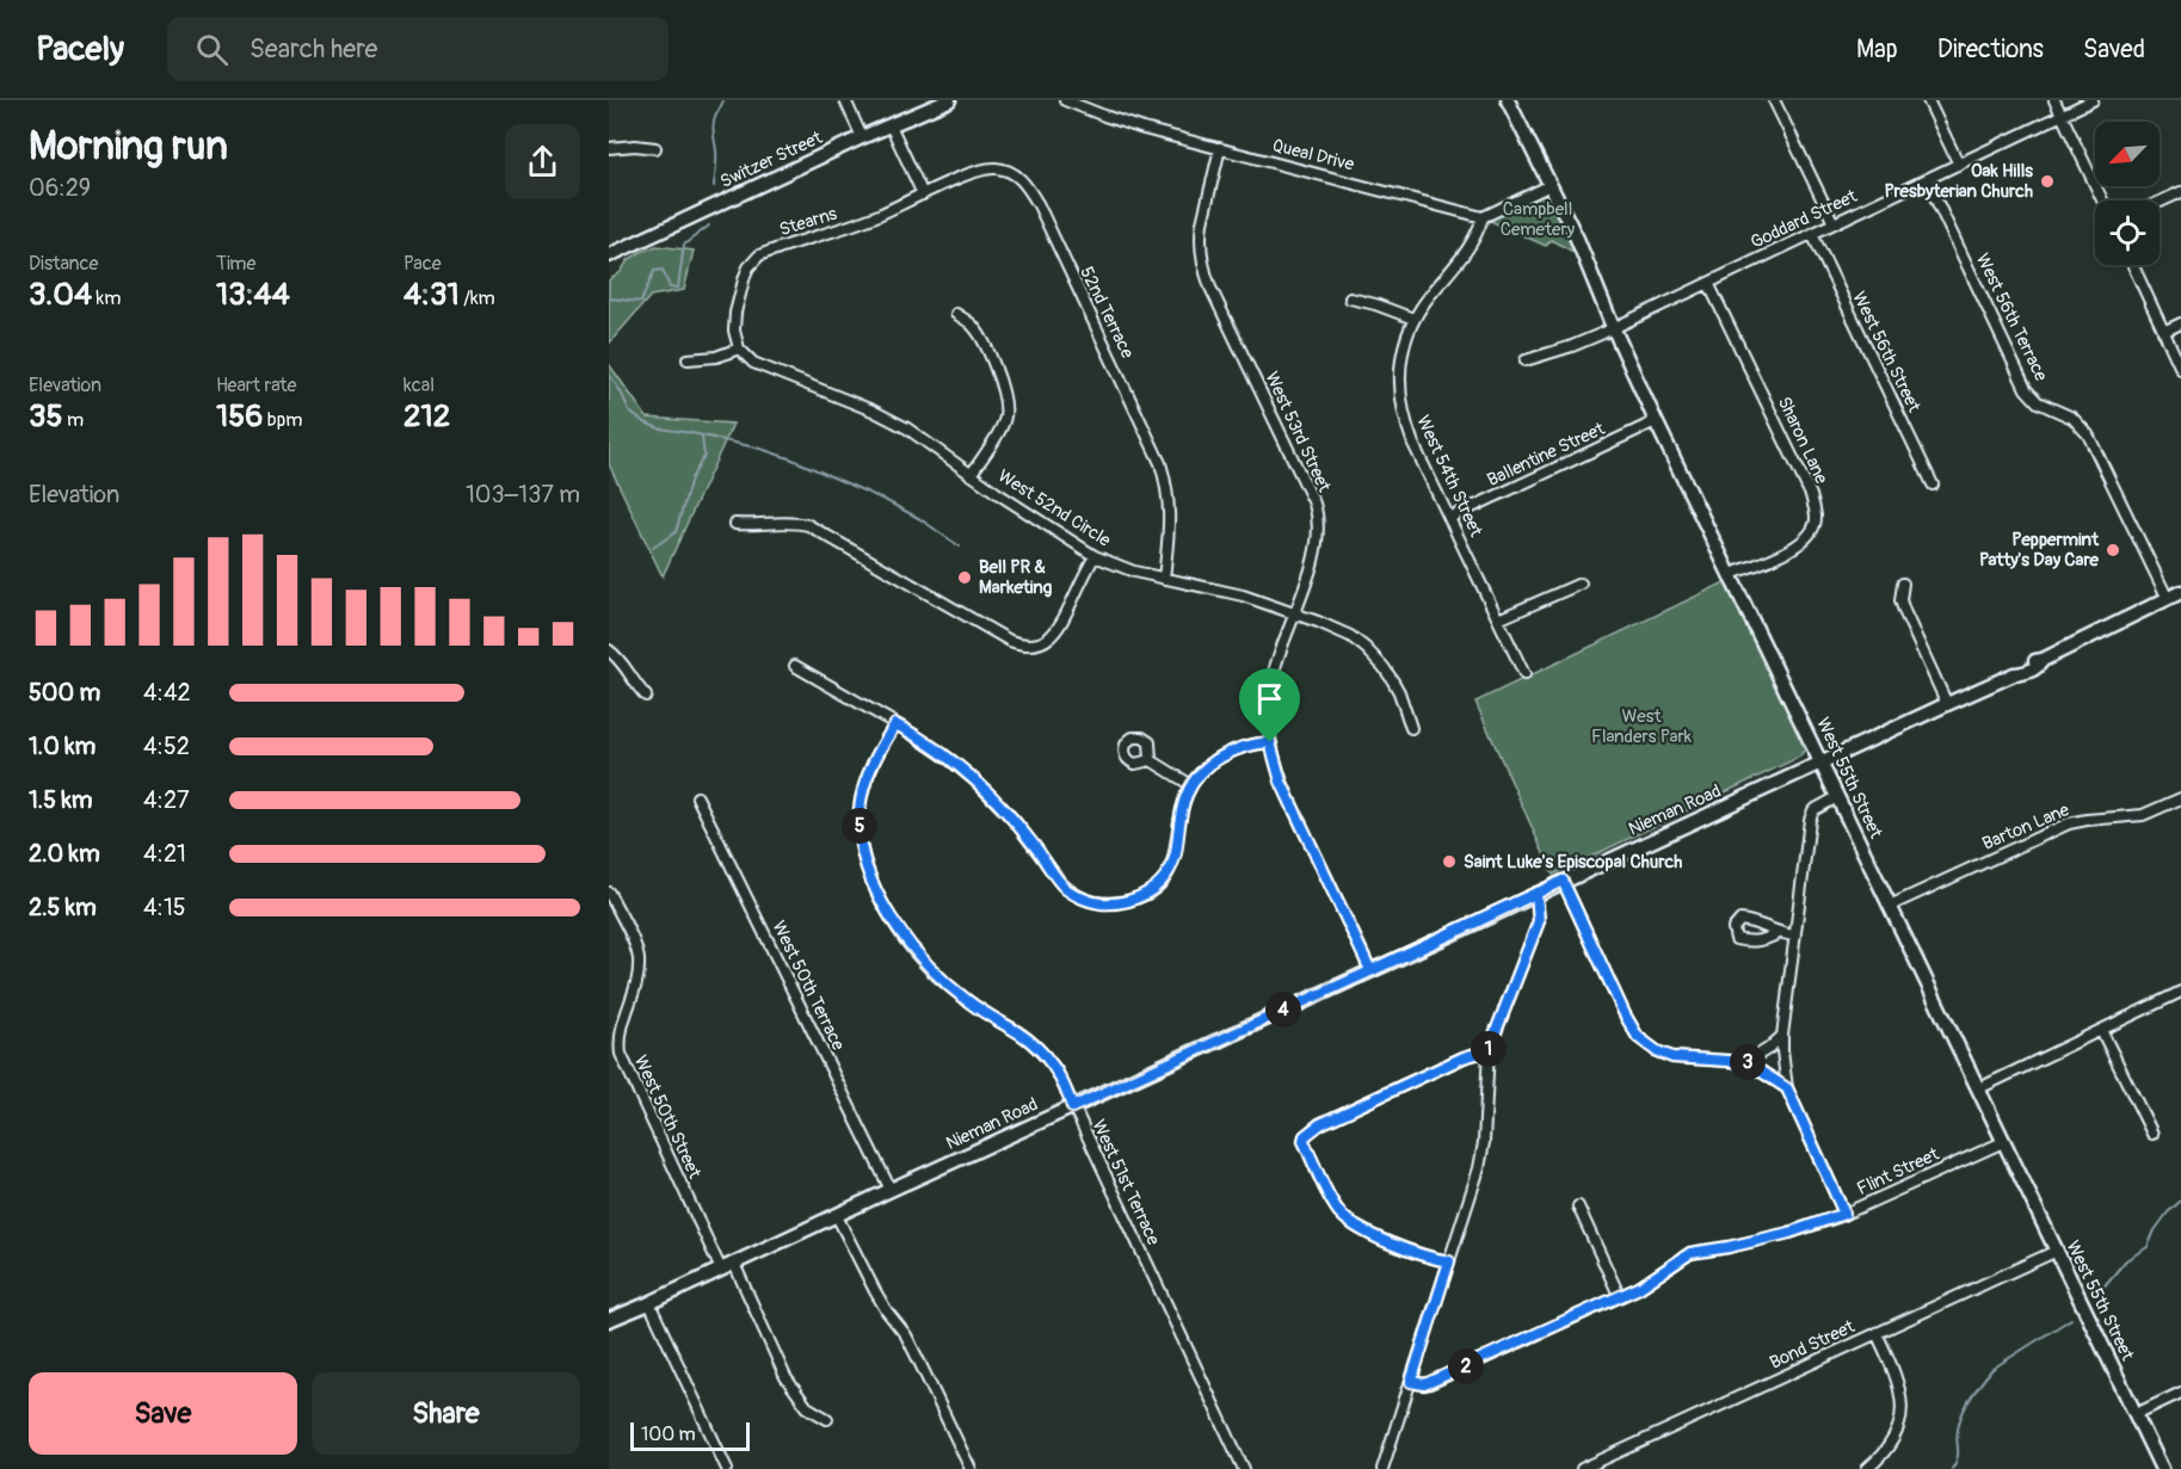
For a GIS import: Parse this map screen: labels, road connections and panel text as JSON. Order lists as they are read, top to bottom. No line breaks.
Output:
{"streets":{"street":["Queal Drive","Switzer Street","Goddard Street","Stearns","52nd Terrace","West 56th Terrace","West 56th Street","West 53rd Street","Sharon Lane","Ballentine Street","West 54th Street","West 52nd Circle","West 55th Street","Nieman Road","Barton Lane","West 50th Terrace","West 50th Street","Flint Street","West 51st Terrace","Bond Street"]},"crossings":[["Queal Drive","West 53rd Street"],["Queal Drive","West 54th Street"],["Goddard Street","West 56th Terrace"],["Goddard Street","West 56th Street"],["Goddard Street","Sharon Lane"],["Goddard Street","West 55th Street"],["Stearns","52nd Terrace"],["Stearns","West 52nd Circle"],["52nd Terrace","West 52nd Circle"],["West 56th Terrace","Nieman Road"],["West 53rd Street","West 52nd Circle"],["West 53rd Street","Nieman Road"],["Sharon Lane","West 55th Street"],["Ballentine Street","West 54th Street"],["Ballentine Street","West 55th Street"],["West 55th Street","Nieman Road"],["West 55th Street","Barton Lane"],["West 55th Street","Flint Street"],["West 55th Street","Bond Street"],["Nieman Road","West 50th Terrace"],["Nieman Road","West 50th Street"],["Nieman Road","West 51st Terrace"]],"parks":["Campbell Cemetery","West Flanders Park"],"places":["Oak Hills Presbyterian Church","Peppermint Patty's Day Care","Bell PR & Marketing","Saint Luke's Episcopal Church"],"scale_bar":"100 m","north":"bottom left","page":{"header":"Pacely","search":"Search here","nav":["Map","Directions","Saved"],"heading":["Morning run","06:29"],"stats":[["Distance","3.04 km"],["Time","13:44"],["Pace","4:31 /km"],["Elevation","35 m"],["Heart rate","156 bpm"],["kcal","212"]],"chart":["Elevation","103–137 m"],"list":[{"name":"500 m","note":"4:42"},{"name":"1.0 km","note":"4:52"},{"name":"1.5 km","note":"4:27"},{"name":"2.0 km","note":"4:21"},{"name":"2.5 km","note":"4:15"}],"pins":["5","4","1","3","2"],"buttons":["Save","Share"],"scale":"100 m"}}
